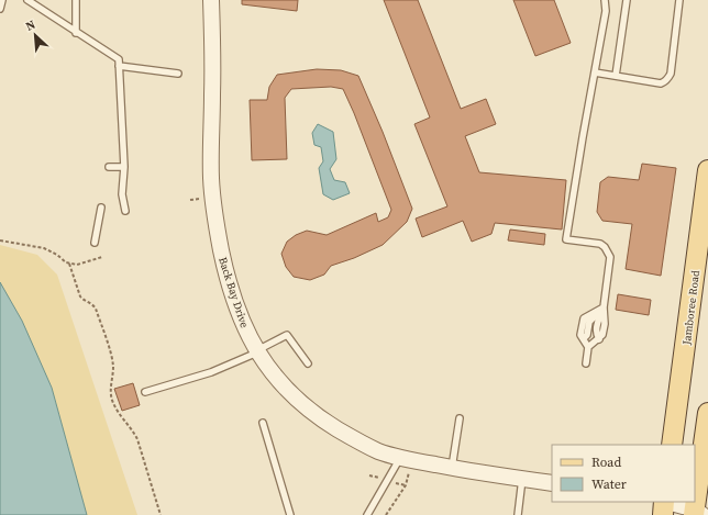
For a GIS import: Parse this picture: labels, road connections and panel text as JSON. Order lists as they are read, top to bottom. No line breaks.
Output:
{"streets":{"main road":["Jamboree Road"],"street":["Back Bay Drive"]},"legend":["Road","Water"],"north":"top left"}
